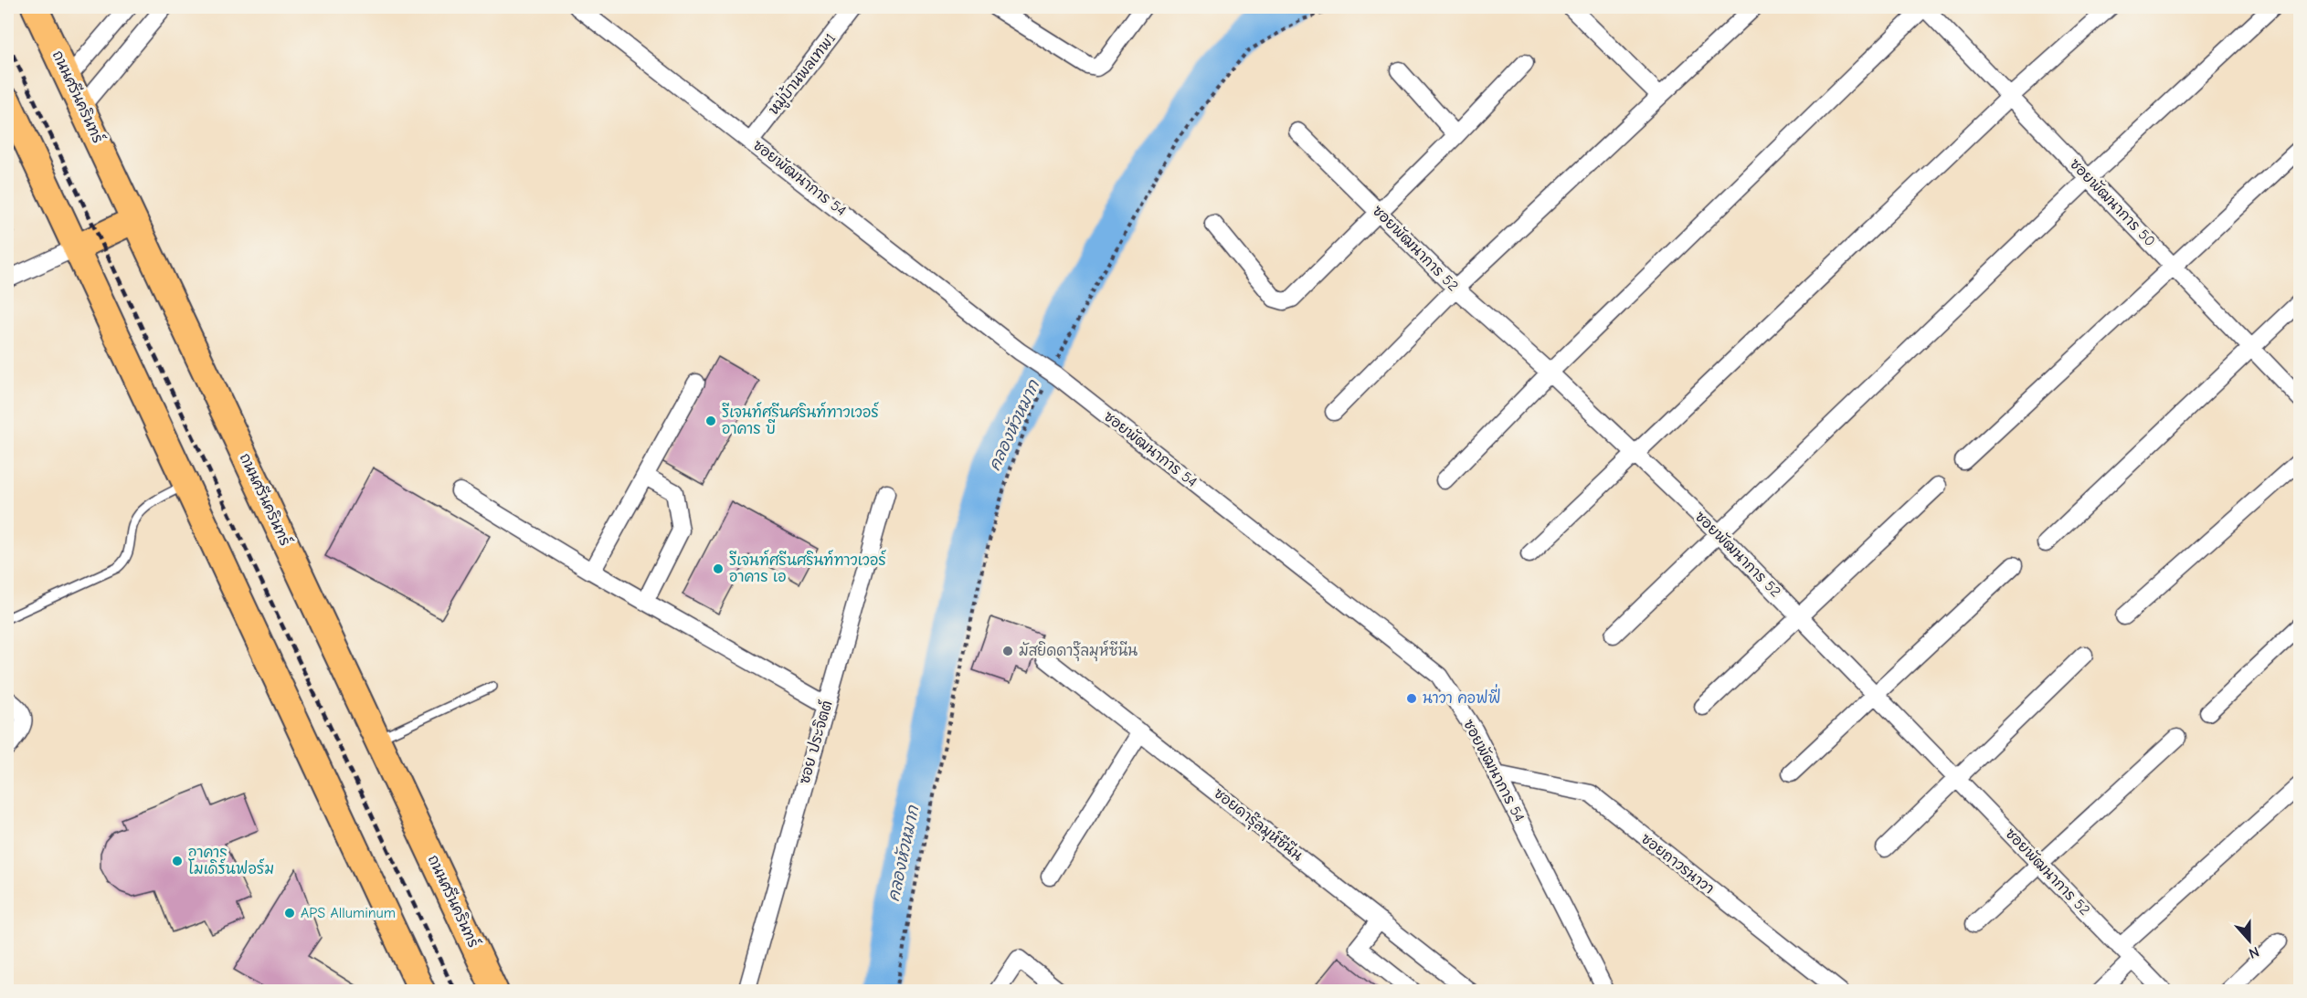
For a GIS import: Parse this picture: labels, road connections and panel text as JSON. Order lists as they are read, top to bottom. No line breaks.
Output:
{"streets":{"main road":["ถนนศรีนครินทร์"],"street":["หมู่บ้านพลเทพ1","ซอยพัฒนาการ 54","ซอยพัฒนาการ 50","ซอยพัฒนาการ 52","ซอย ประจิตต์","ซอยดารุ๊ลมุห์ซีนีน","ซอยถาวรนาวา"]},"crossings":[["หมู่บ้านพลเทพ1","ซอยพัฒนาการ 54"],["ซอยพัฒนาการ 54","ซอยถาวรนาวา"]],"water":["คลองหัวหมาก"],"places":["รีเจนท์ศรีนศรินท์ทาวเวอร์ อาคาร บี","รีเจนท์ศรีนศรินท์ทาวเวอร์ อาคาร เอ","มัสยิดดารุ๊ลมุห์ซีนีน","นาวา คอฟฟี่","อาคาร โมเดิร์นฟอร์ม","APS Alluminum"],"north":"bottom"}
